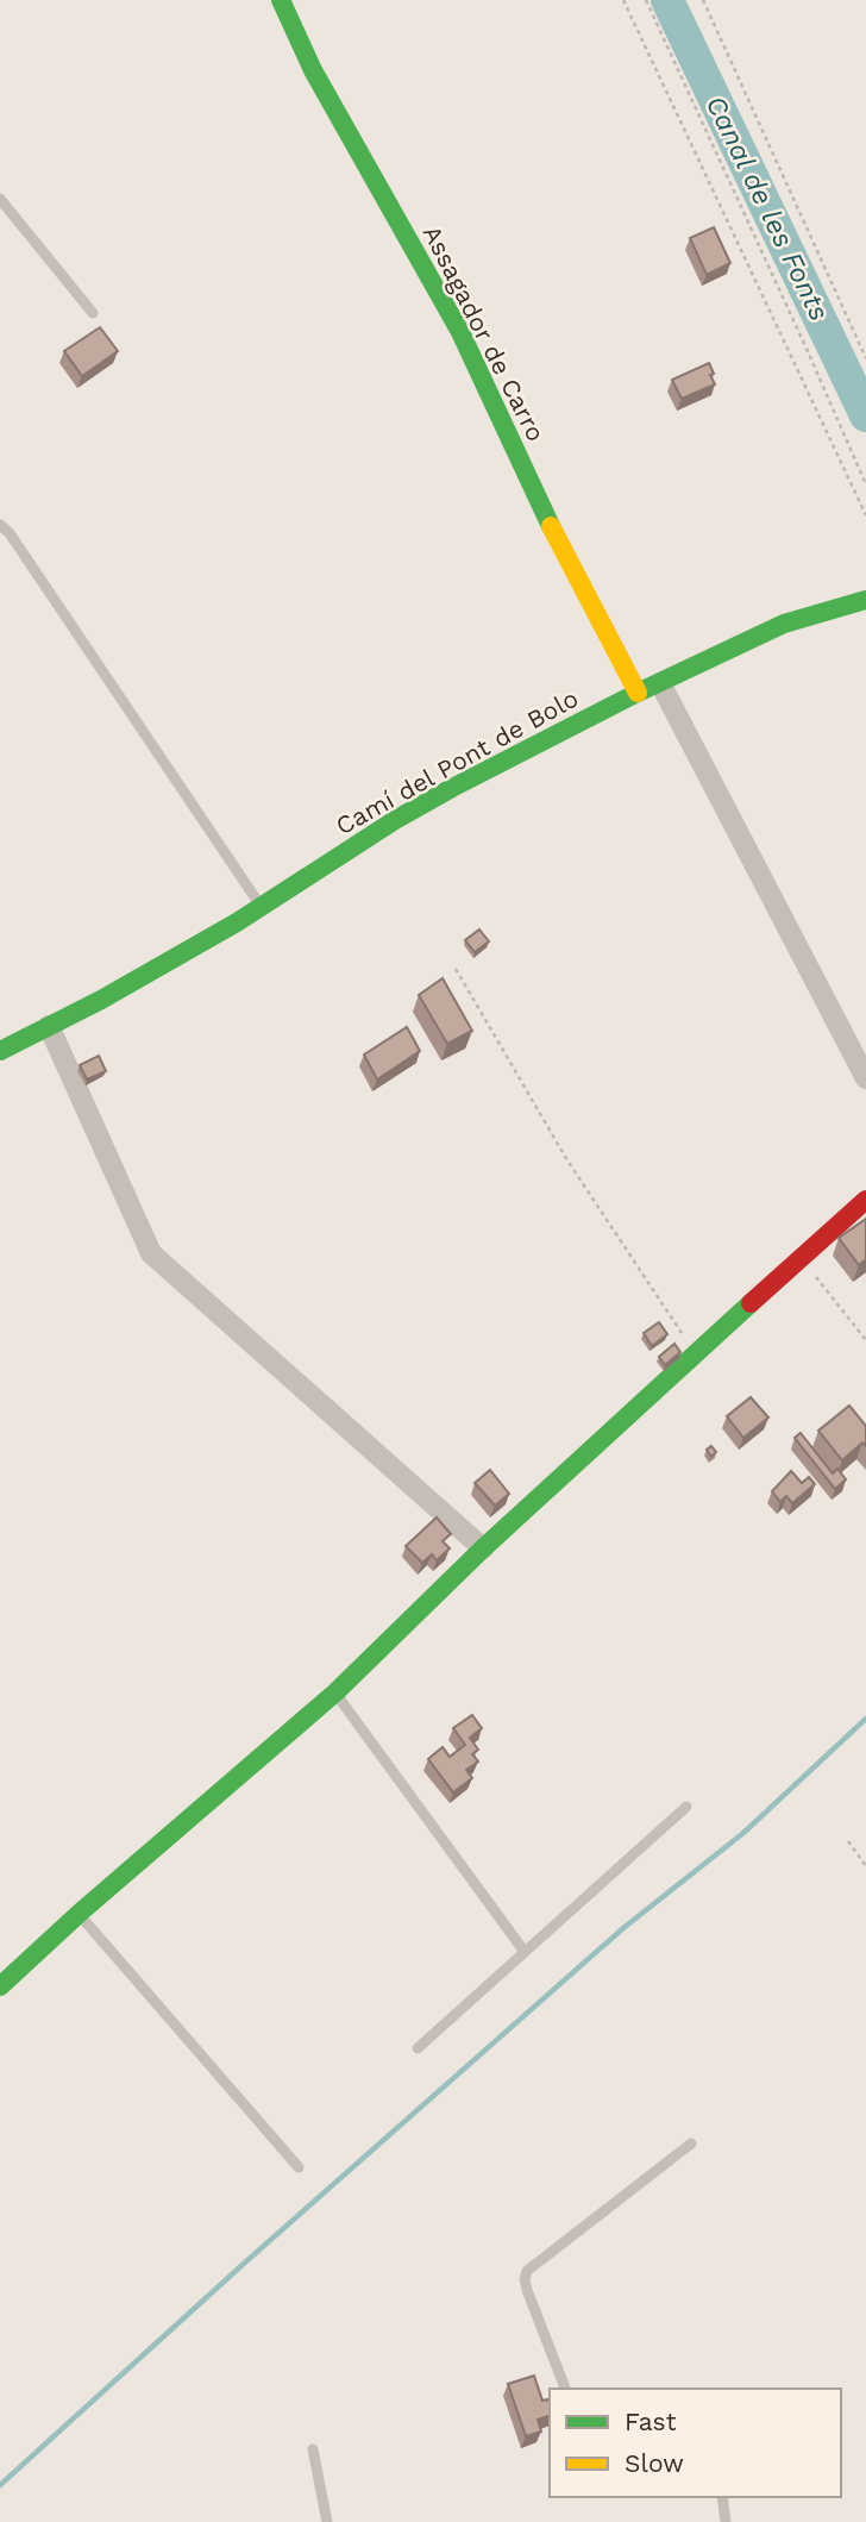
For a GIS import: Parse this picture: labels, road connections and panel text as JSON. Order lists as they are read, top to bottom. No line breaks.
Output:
{"streets":{"street":["Assagador de Carro","Camí del Pont de Bolo"]},"crossings":[["Assagador de Carro","Camí del Pont de Bolo"]],"water":["Canal de les Fonts"],"legend":["Fast","Slow"]}
